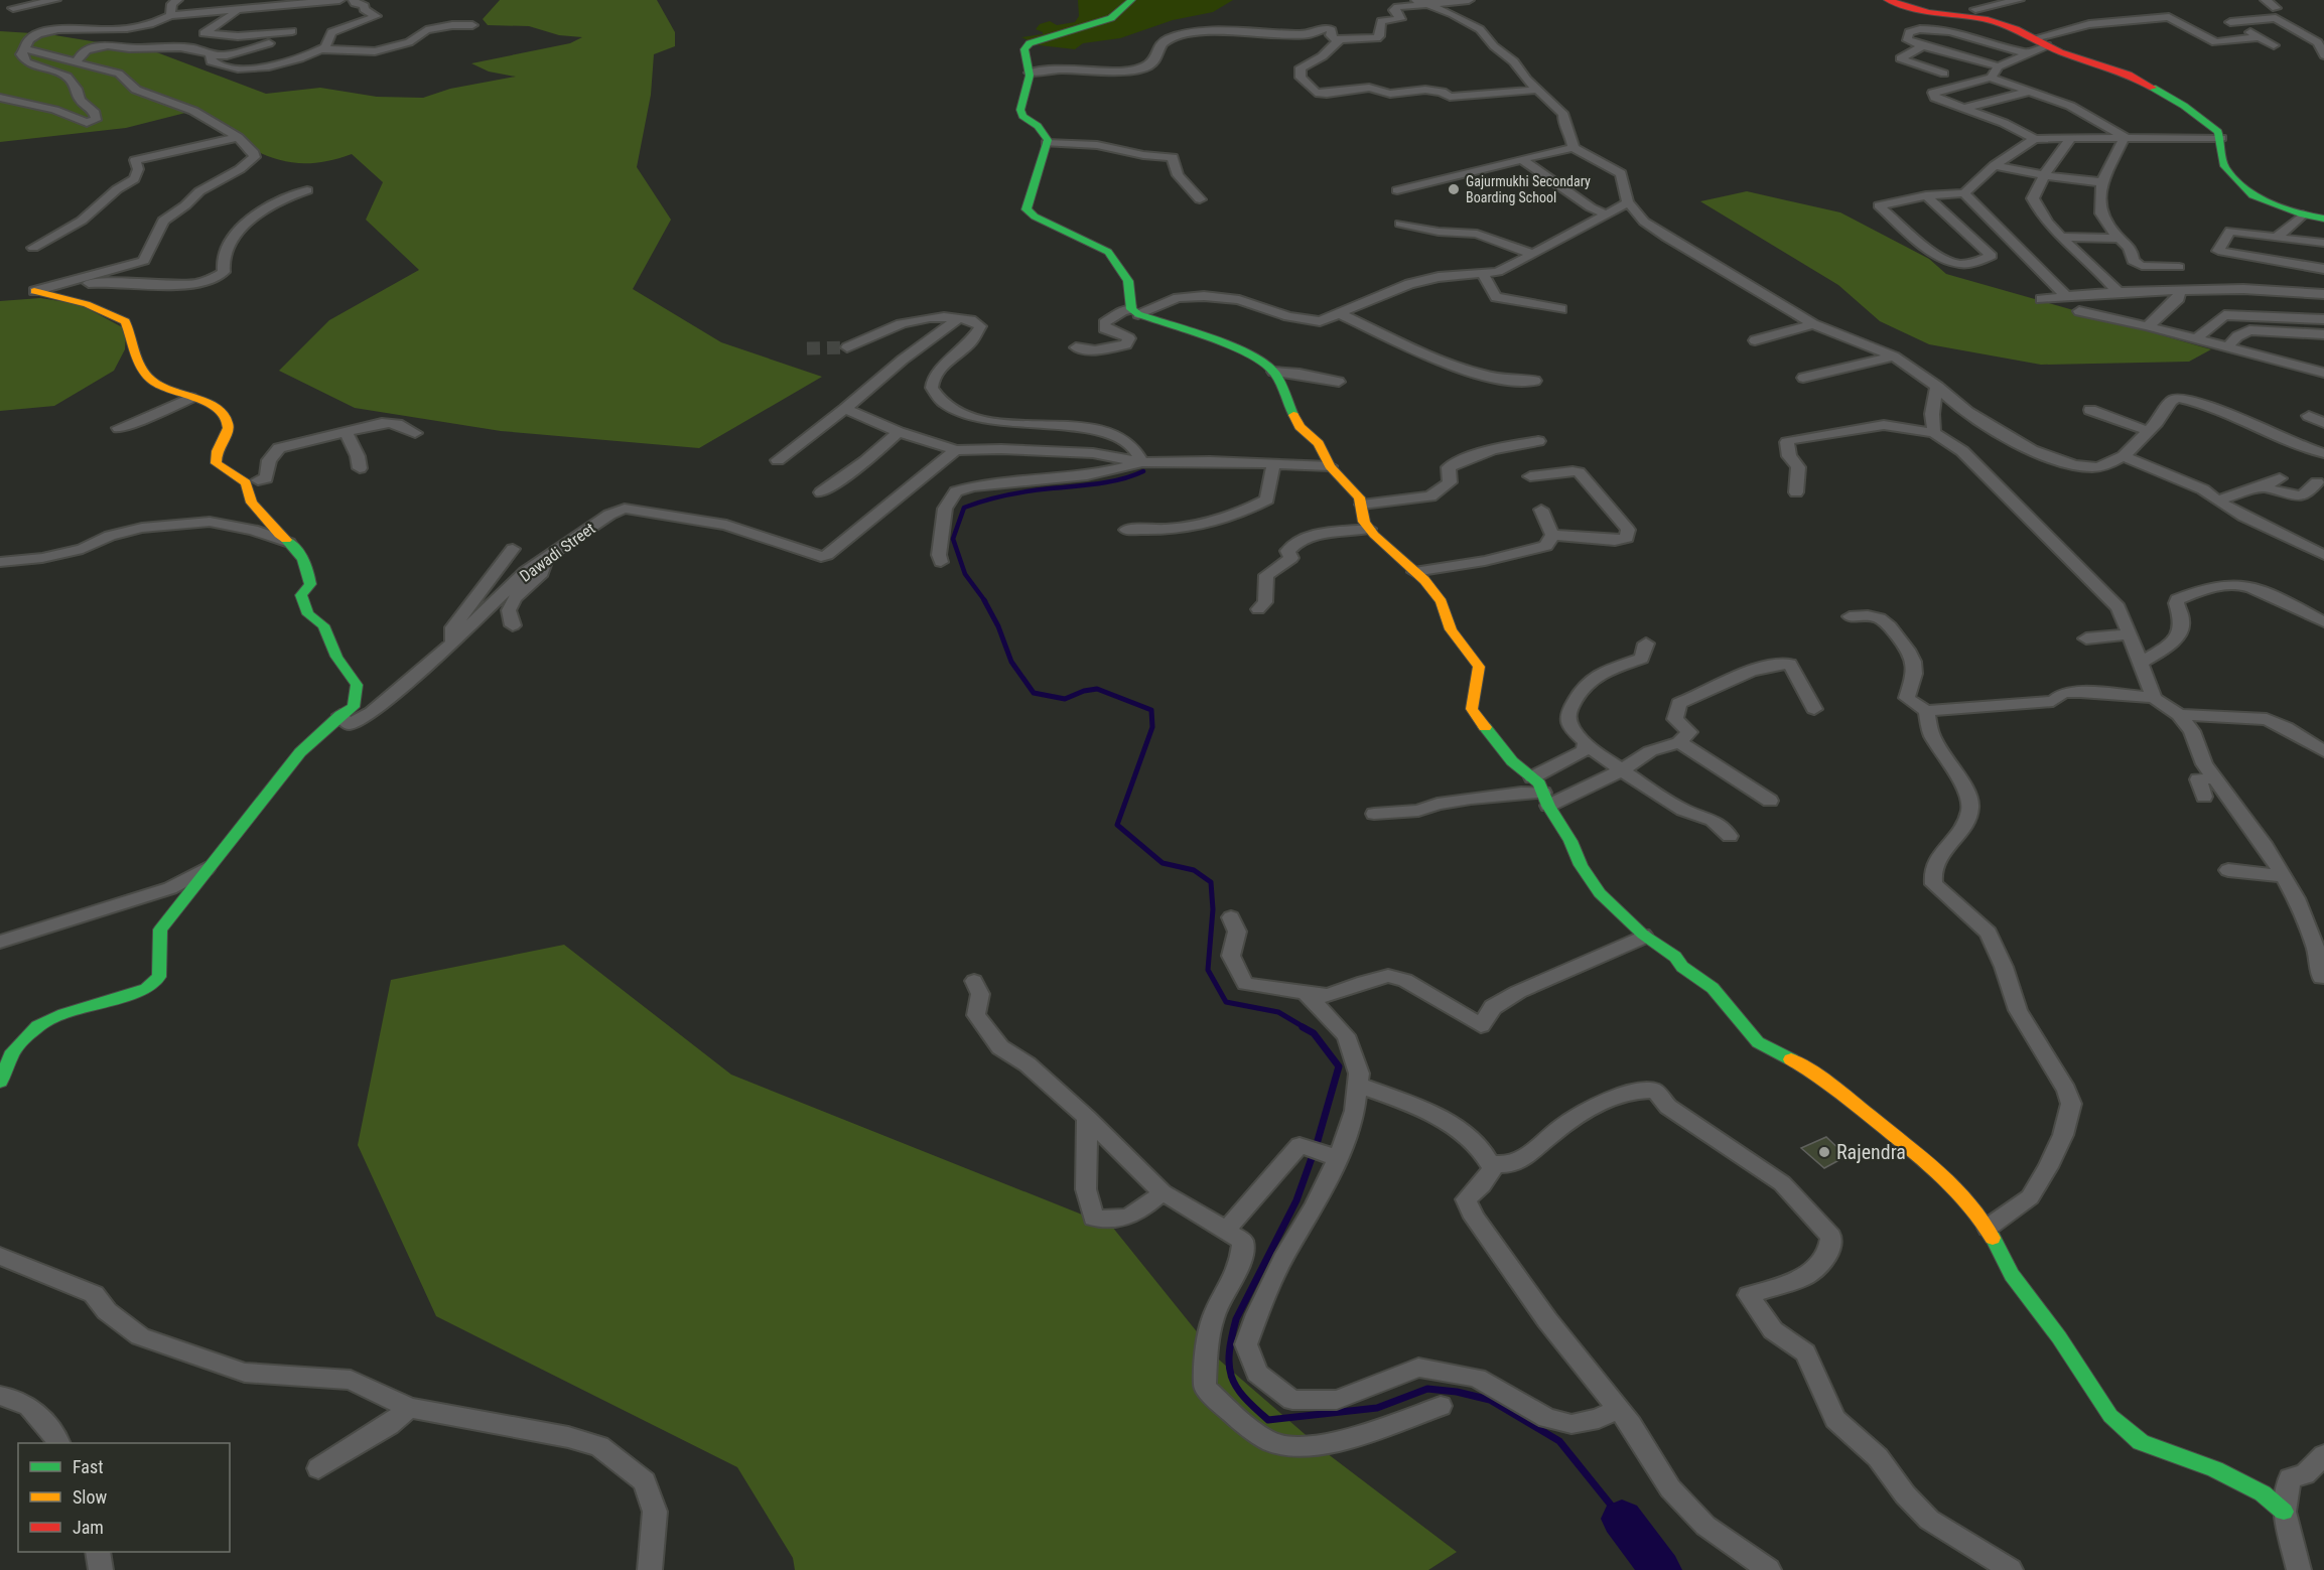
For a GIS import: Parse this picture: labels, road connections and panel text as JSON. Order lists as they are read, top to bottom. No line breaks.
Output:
{"streets":{"street":["Dawadi Street"]},"places":["Gajurmukhi Secondary Boarding School","Rajendra"],"legend":["Fast","Slow","Jam"]}
